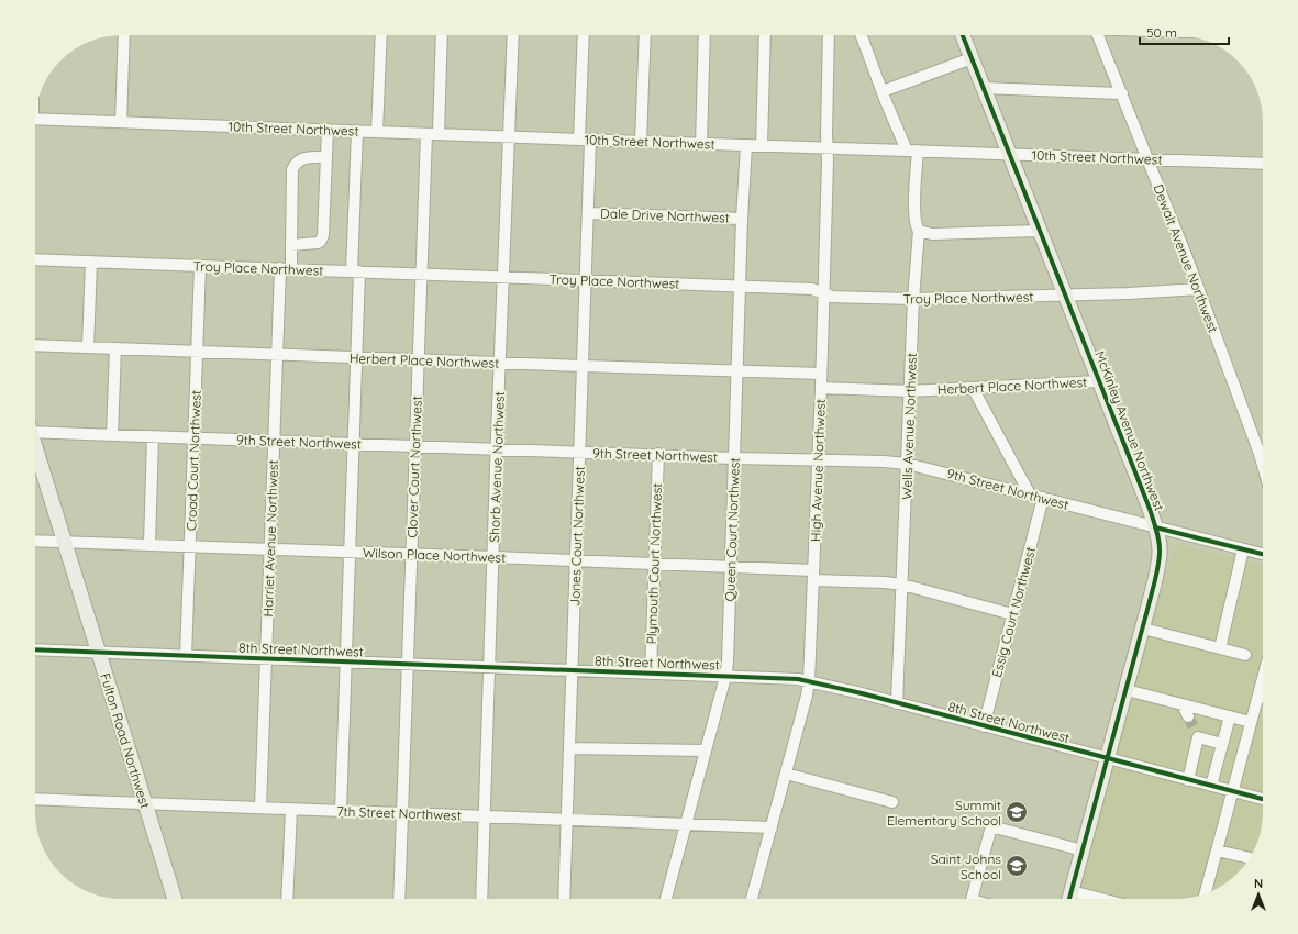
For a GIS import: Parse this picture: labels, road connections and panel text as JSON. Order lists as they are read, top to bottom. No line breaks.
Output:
{"streets":{"main road":["McKinley Avenue Northwest","Fulton Road Northwest"],"street":["10th Street Northwest","Dale Drive Northwest","Dewalt Avenue Northwest","Troy Place Northwest","Herbert Place Northwest","Wells Avenue Northwest","9th Street Northwest","Croad Court Northwest","Clover Court Northwest","Shorb Avenue Northwest","High Avenue Northwest","Queen Court Northwest","Jones Court Northwest","Harriet Avenue Northwest","Wilson Place Northwest","Plymouth Court Northwest","Essig Court Northwest","8th Street Northwest","7th Street Northwest"]},"crossings":[["10th Street Northwest","Dewalt Avenue Northwest"],["10th Street Northwest","Wells Avenue Northwest"],["10th Street Northwest","McKinley Avenue Northwest"],["10th Street Northwest","Clover Court Northwest"],["10th Street Northwest","Shorb Avenue Northwest"],["10th Street Northwest","High Avenue Northwest"],["10th Street Northwest","Queen Court Northwest"],["10th Street Northwest","Jones Court Northwest"],["Dale Drive Northwest","Queen Court Northwest"],["Dale Drive Northwest","Jones Court Northwest"],["Dewalt Avenue Northwest","Troy Place Northwest"],["Troy Place Northwest","Wells Avenue Northwest"],["Troy Place Northwest","McKinley Avenue Northwest"],["Troy Place Northwest","Croad Court Northwest"],["Troy Place Northwest","Clover Court Northwest"],["Troy Place Northwest","Shorb Avenue Northwest"],["Troy Place Northwest","High Avenue Northwest"],["Troy Place Northwest","Queen Court Northwest"],["Troy Place Northwest","Jones Court Northwest"],["Troy Place Northwest","Harriet Avenue Northwest"],["Herbert Place Northwest","Wells Avenue Northwest"],["Herbert Place Northwest","McKinley Avenue Northwest"],["Herbert Place Northwest","Croad Court Northwest"],["Herbert Place Northwest","Clover Court Northwest"],["Herbert Place Northwest","Shorb Avenue Northwest"],["Herbert Place Northwest","High Avenue Northwest"],["Herbert Place Northwest","Queen Court Northwest"],["Herbert Place Northwest","Jones Court Northwest"],["Herbert Place Northwest","Harriet Avenue Northwest"],["Wells Avenue Northwest","9th Street Northwest"],["Wells Avenue Northwest","Wilson Place Northwest"],["Wells Avenue Northwest","8th Street Northwest"],["McKinley Avenue Northwest","9th Street Northwest"],["McKinley Avenue Northwest","8th Street Northwest"],["9th Street Northwest","Croad Court Northwest"],["9th Street Northwest","Clover Court Northwest"],["9th Street Northwest","Shorb Avenue Northwest"],["9th Street Northwest","High Avenue Northwest"],["9th Street Northwest","Queen Court Northwest"],["9th Street Northwest","Jones Court Northwest"],["9th Street Northwest","Harriet Avenue Northwest"],["9th Street Northwest","Plymouth Court Northwest"],["9th Street Northwest","Essig Court Northwest"],["Croad Court Northwest","Wilson Place Northwest"],["Croad Court Northwest","8th Street Northwest"],["Clover Court Northwest","Wilson Place Northwest"],["Clover Court Northwest","8th Street Northwest"],["Clover Court Northwest","7th Street Northwest"],["Shorb Avenue Northwest","Wilson Place Northwest"],["Shorb Avenue Northwest","8th Street Northwest"],["Shorb Avenue Northwest","7th Street Northwest"],["High Avenue Northwest","Wilson Place Northwest"],["High Avenue Northwest","8th Street Northwest"],["High Avenue Northwest","7th Street Northwest"],["Queen Court Northwest","Wilson Place Northwest"],["Queen Court Northwest","8th Street Northwest"],["Queen Court Northwest","7th Street Northwest"],["Jones Court Northwest","Wilson Place Northwest"],["Jones Court Northwest","8th Street Northwest"],["Jones Court Northwest","7th Street Northwest"],["Harriet Avenue Northwest","Wilson Place Northwest"],["Harriet Avenue Northwest","8th Street Northwest"],["Harriet Avenue Northwest","7th Street Northwest"],["Wilson Place Northwest","Plymouth Court Northwest"],["Wilson Place Northwest","Essig Court Northwest"],["Wilson Place Northwest","Fulton Road Northwest"],["Plymouth Court Northwest","8th Street Northwest"],["Essig Court Northwest","8th Street Northwest"],["8th Street Northwest","Fulton Road Northwest"],["Fulton Road Northwest","7th Street Northwest"]],"places":{"school or university":["Summit Elementary School","Saint Johns School"]},"scale_bar":"50 m","north":"top"}
